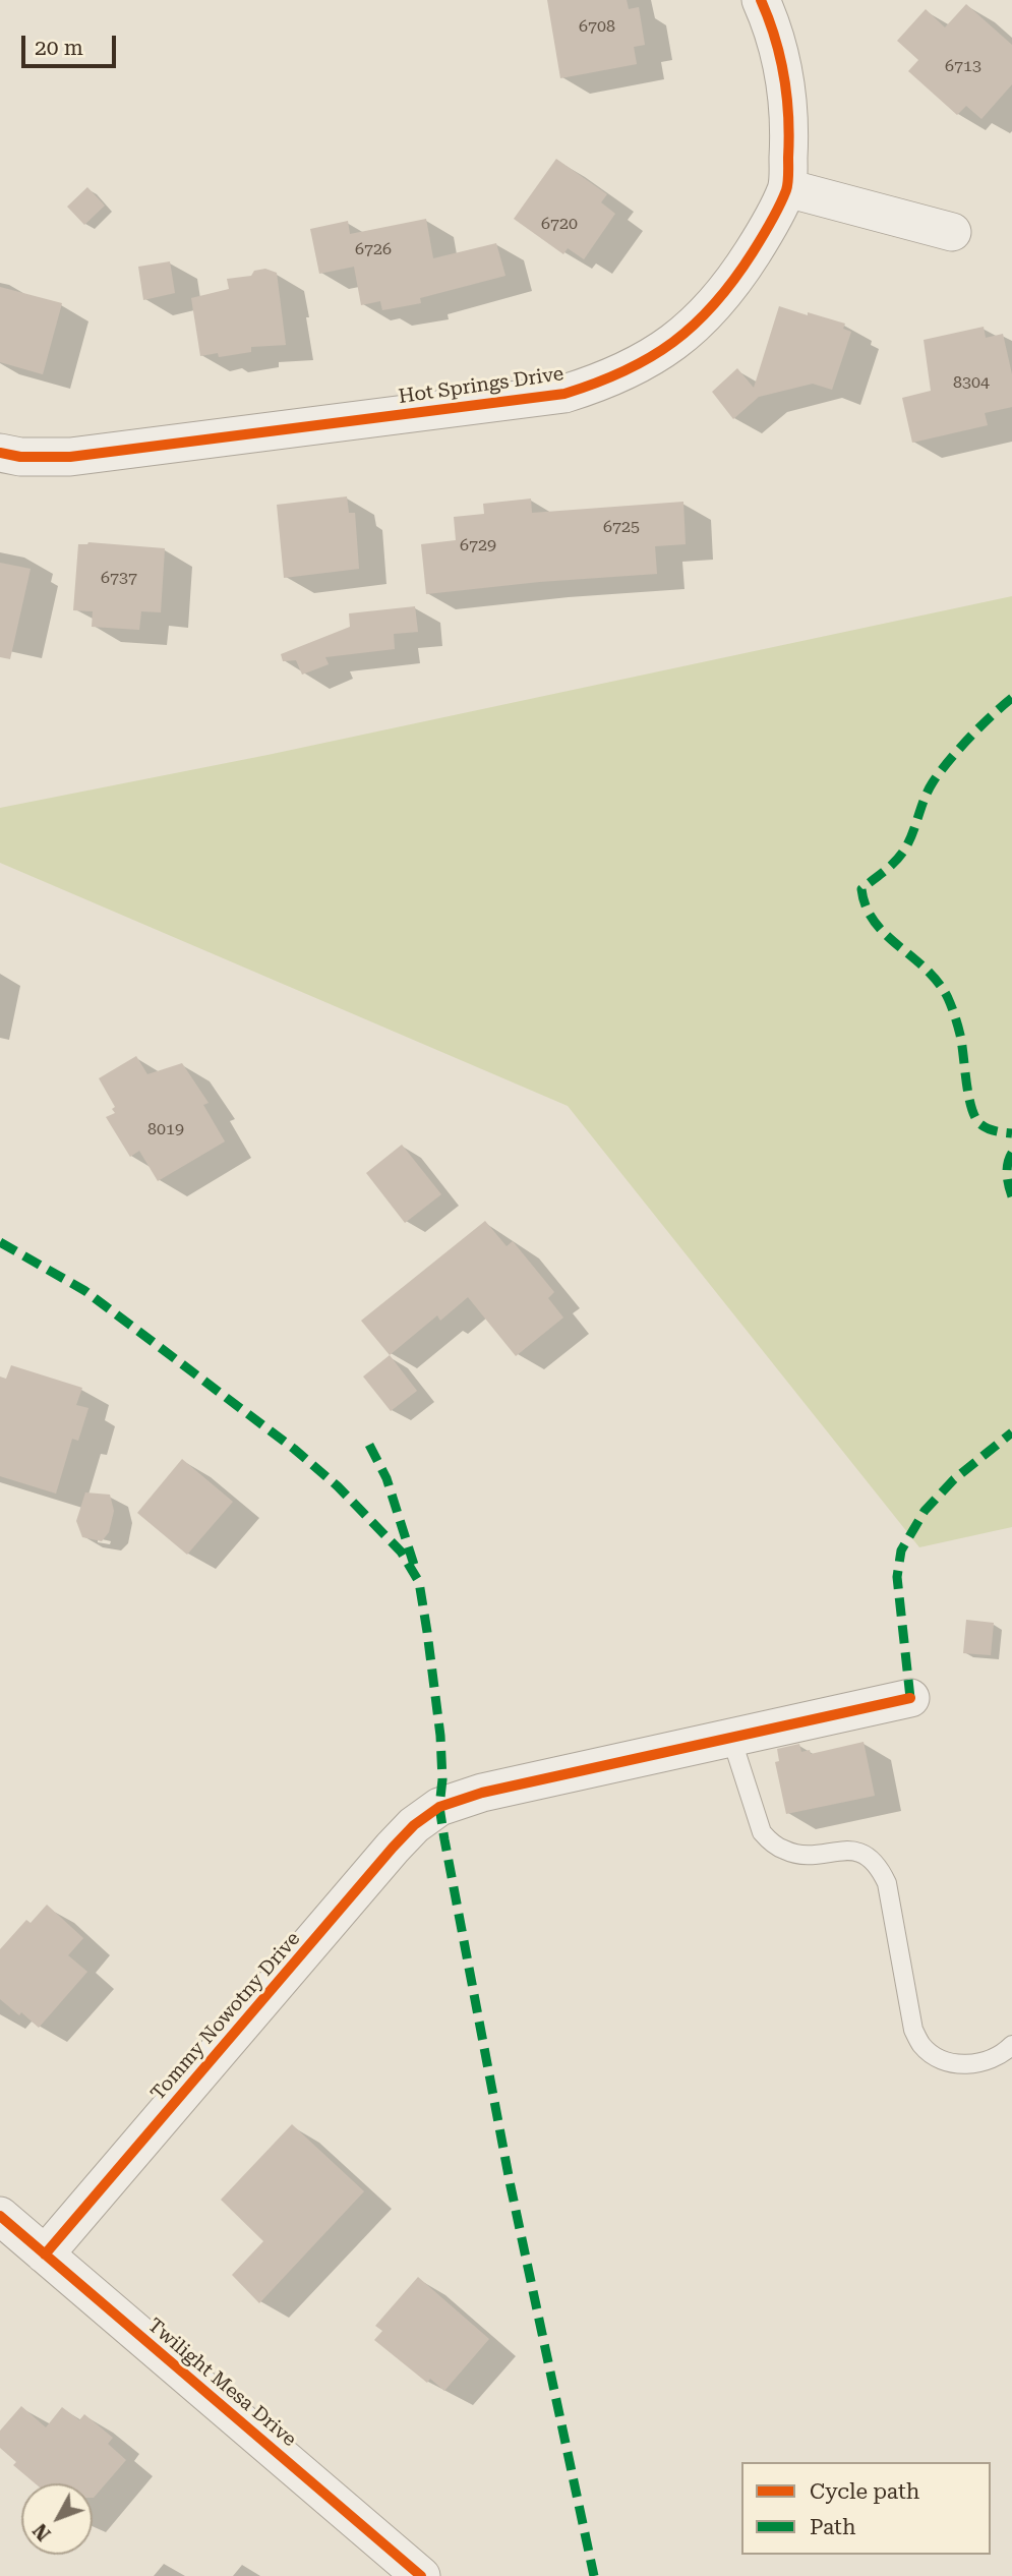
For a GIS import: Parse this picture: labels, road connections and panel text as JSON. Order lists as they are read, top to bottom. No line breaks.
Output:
{"streets":{"street":["Hot Springs Drive","Tommy Nowotny Drive","Twilight Mesa Drive"]},"crossings":[["Tommy Nowotny Drive","Twilight Mesa Drive"]],"house_numbers":["6708","6713","6720","6726","8304","6725","6729","6737","8019"],"legend":["Cycle path","Path"],"scale_bar":"20 m","north":"bottom left"}
